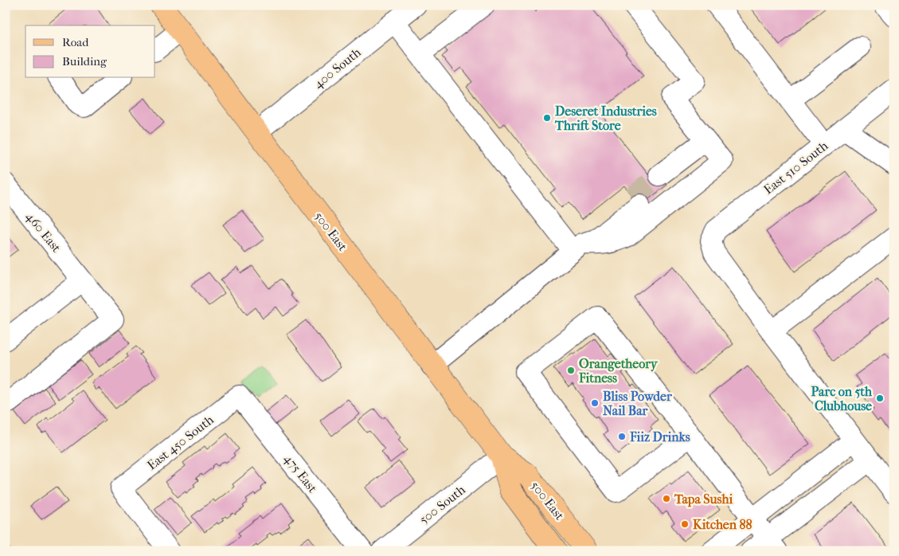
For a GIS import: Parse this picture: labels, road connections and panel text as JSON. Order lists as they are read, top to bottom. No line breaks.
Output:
{"streets":{"main road":["500 East"],"street":["400 South","East 510 South","460 East","East 450 South","475 East","500 South"]},"crossings":[["400 South","500 East"],["500 East","500 South"],["East 450 South","475 East"]],"places":["Deseret Industries Thrift Store","Orangetheory Fitness","Parc on 5th Clubhouse","Bliss Powder Nail Bar","Fiiz Drinks","Tapa Sushi","Kitchen 88"],"legend":["Road","Building"]}
